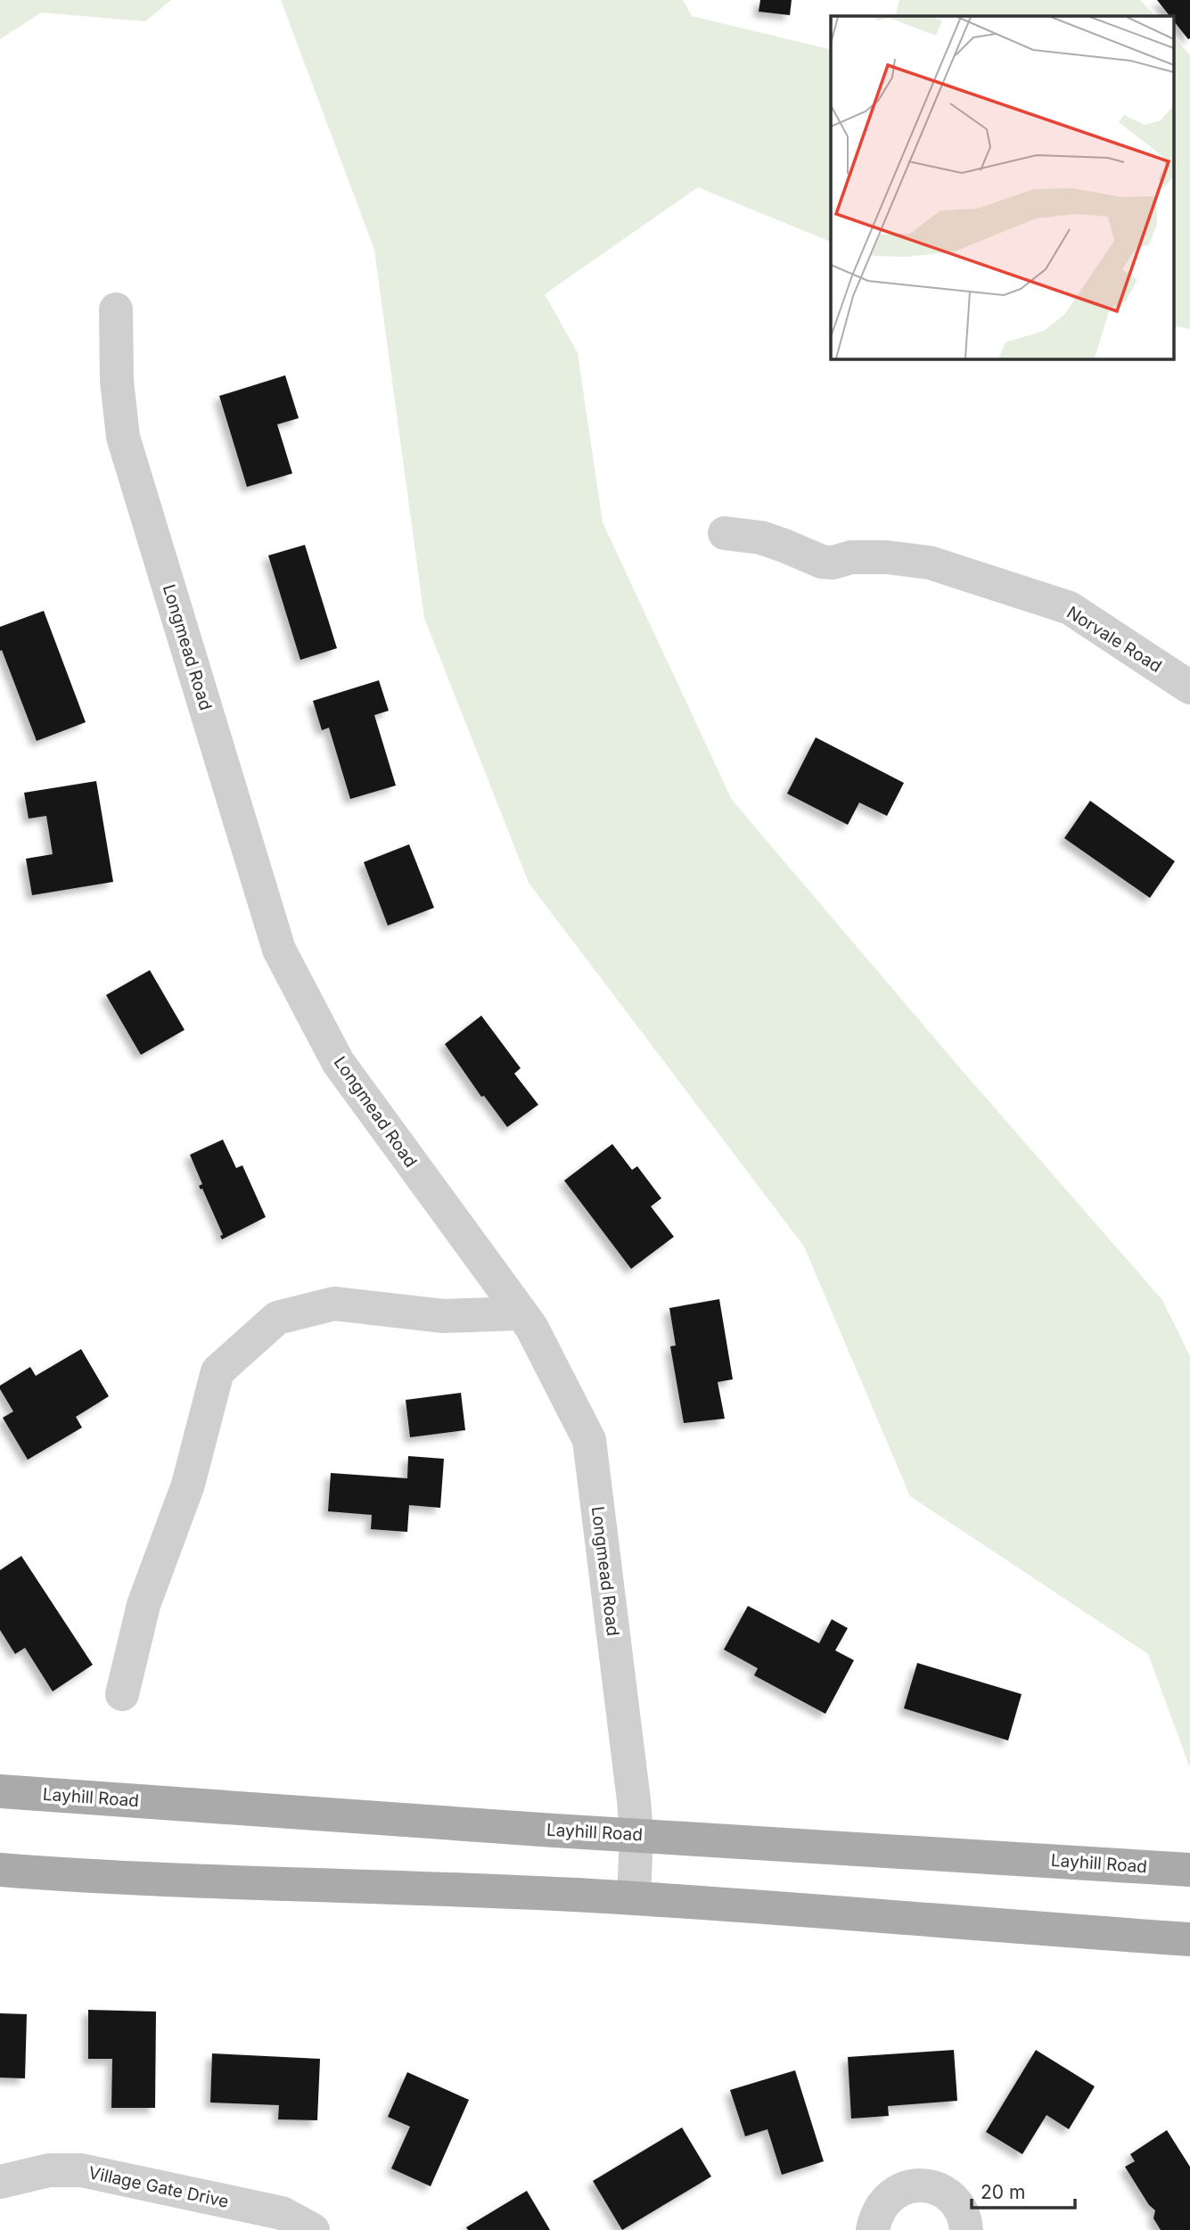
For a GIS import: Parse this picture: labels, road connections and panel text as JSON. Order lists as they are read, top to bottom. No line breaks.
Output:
{"streets":{"main road":["Layhill Road"],"street":["Norvale Road","Longmead Road","Village Gate Drive"]},"crossings":[["Longmead Road","Layhill Road"]],"scale_bar":"20 m"}
